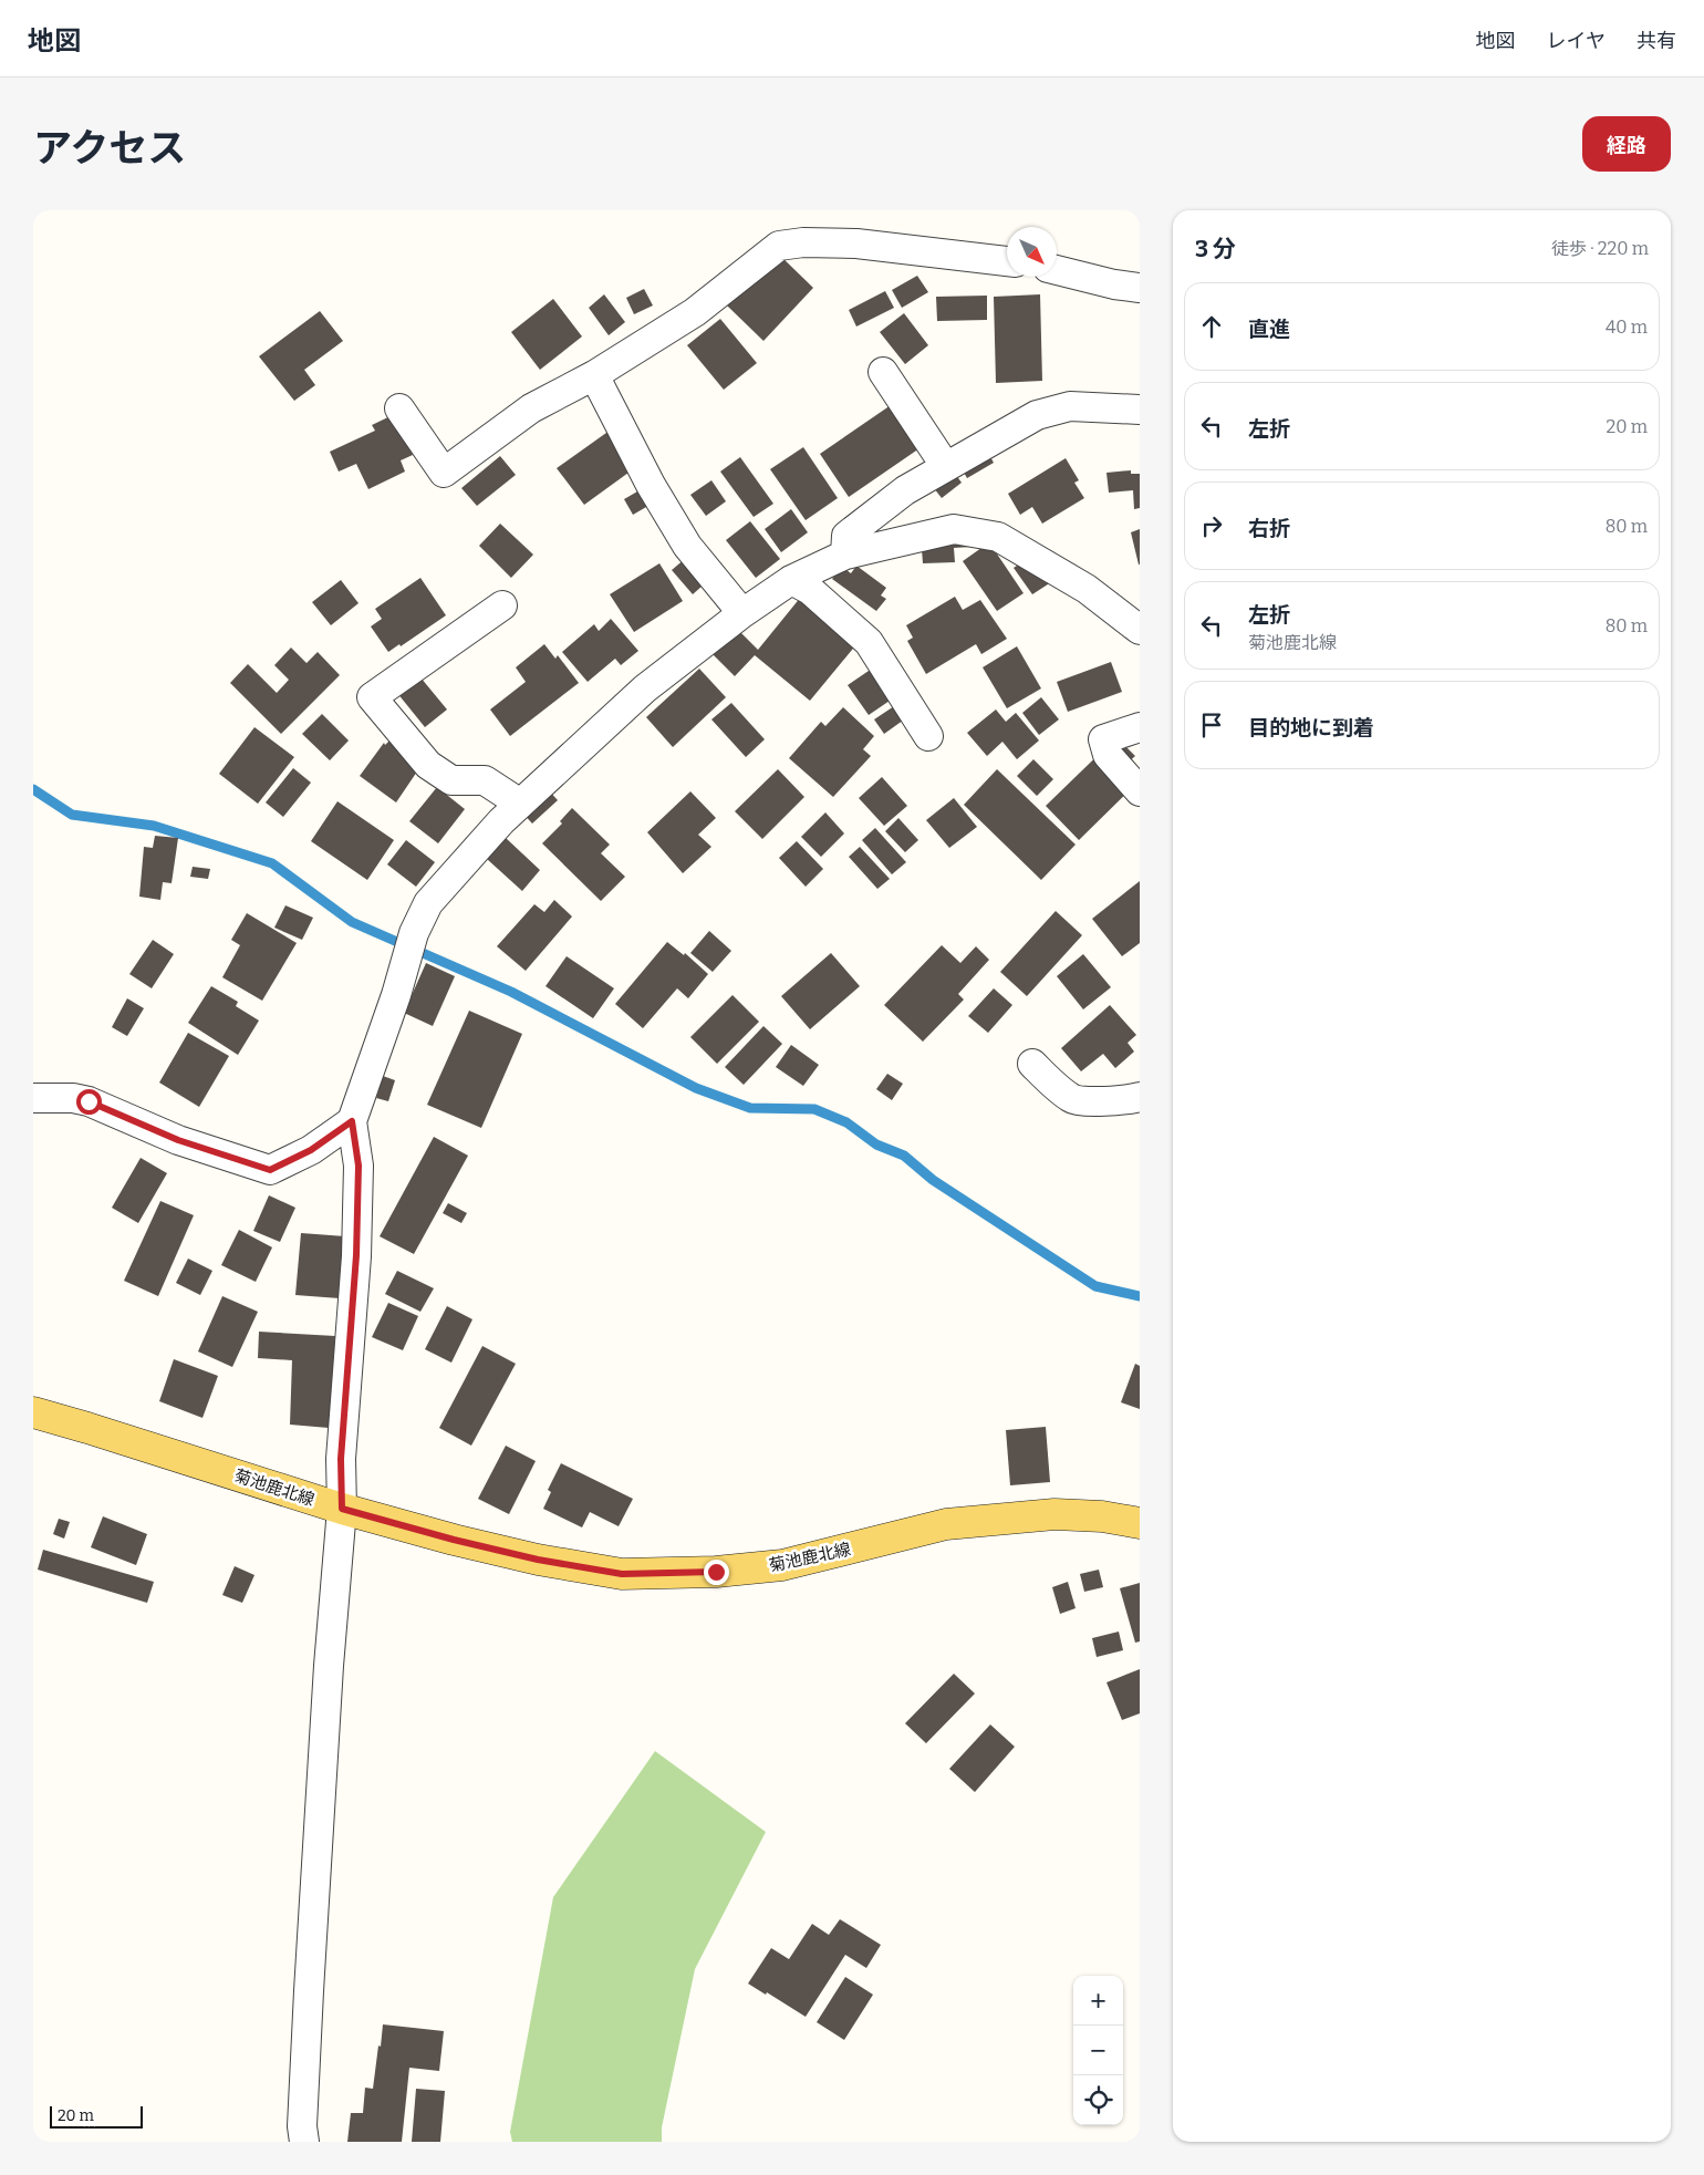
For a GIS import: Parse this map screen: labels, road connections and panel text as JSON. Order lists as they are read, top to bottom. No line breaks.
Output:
{"streets":{"main road":["菊池鹿北線"]},"scale_bar":"20 m","north":"bottom right","page":{"header":"地図","nav":["地図","レイヤ","共有"],"title":"アクセス","buttons":"経路","heading":["3 分","徒歩 · 220 m"],"list":[["直進","40 m"],["左折","20 m"],["右折","80 m"],["左折","菊池鹿北線","80 m"],"目的地に到着"],"map_buttons":["+","−"],"scale":"20 m"}}
